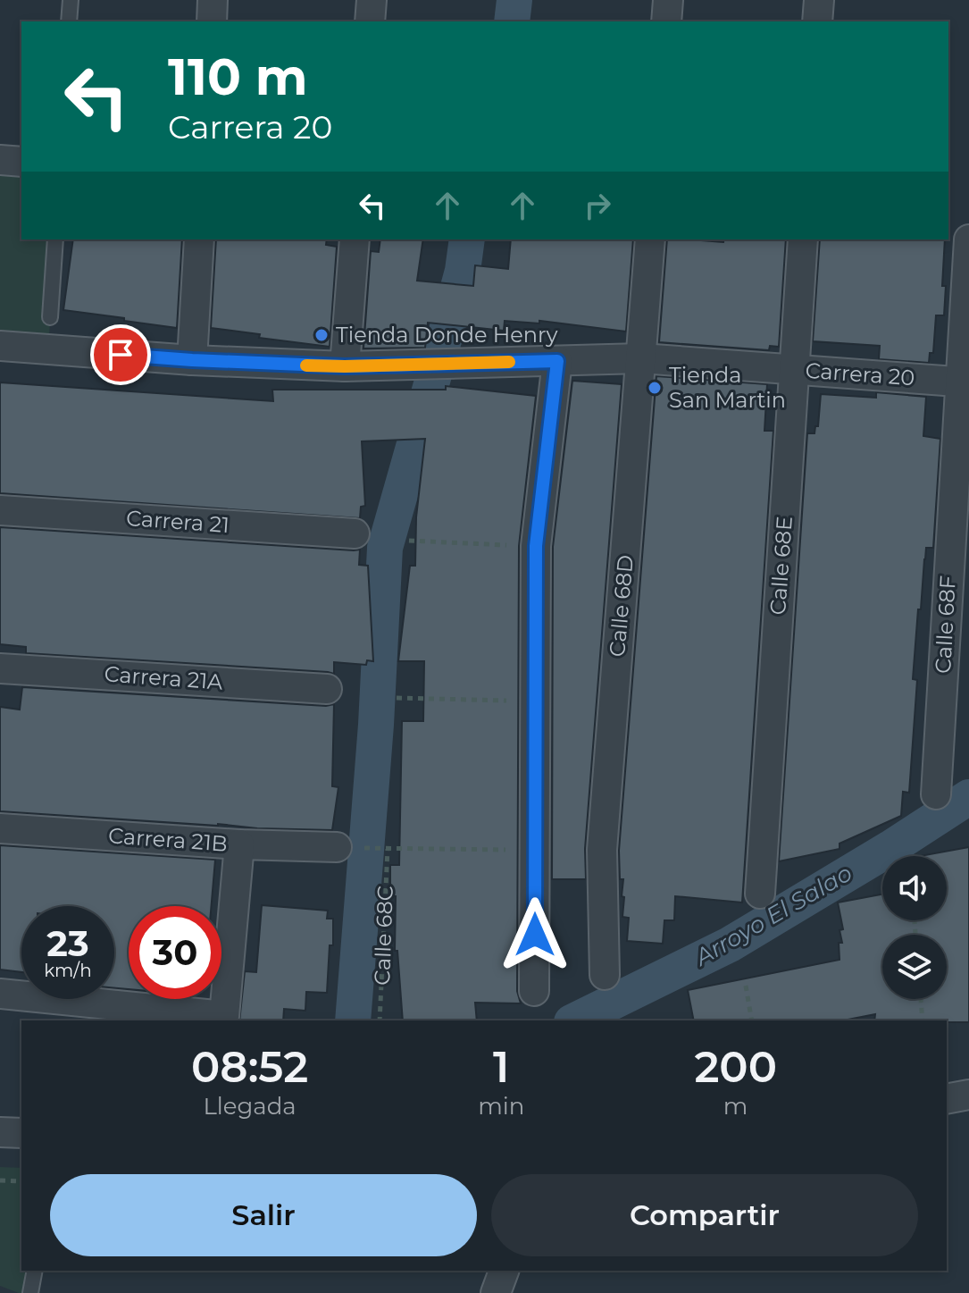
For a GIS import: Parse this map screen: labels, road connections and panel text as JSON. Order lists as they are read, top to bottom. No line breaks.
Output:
{"streets":{"street":["Carrera 20","Carrera 21","Calle 68E","Calle 68D","Calle 68F","Carrera 21A","Carrera 21B"],"path":["Calle 68C"]},"crossings":[["Carrera 20","Calle 68E"],["Carrera 20","Calle 68D"],["Carrera 20","Calle 68F"]],"water":["Arroyo El Salao"],"places":["Tienda Donde Henry","Tienda San Martin"],"page":{"turn":["110 m","Carrera 20"],"speed":"23 km/h","limit":"30","eta":["08:52","Llegada","1","min","200","m"],"buttons":["Salir","Compartir"]}}
